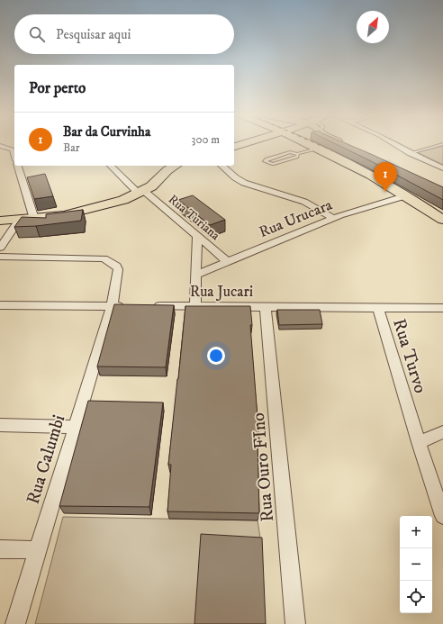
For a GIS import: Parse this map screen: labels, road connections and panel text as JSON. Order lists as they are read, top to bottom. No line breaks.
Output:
{"streets":{"street":["Rua Turiana","Rua Urucara","Rua Jucari","Rua Turvo","Rua Calumbi","Rua Ouro FIno"]},"crossings":[["Rua Turiana","Rua Urucara"],["Rua Jucari","Rua Turvo"],["Rua Jucari","Rua Ouro FIno"]],"north":"top right","page":{"search":"Pesquisar aqui","heading":"Por perto","list":[{"mark":"1","name":"Bar da Curvinha","note":"Bar","value":"300 m"}],"pins":"1","map_buttons":["+","−"]}}
